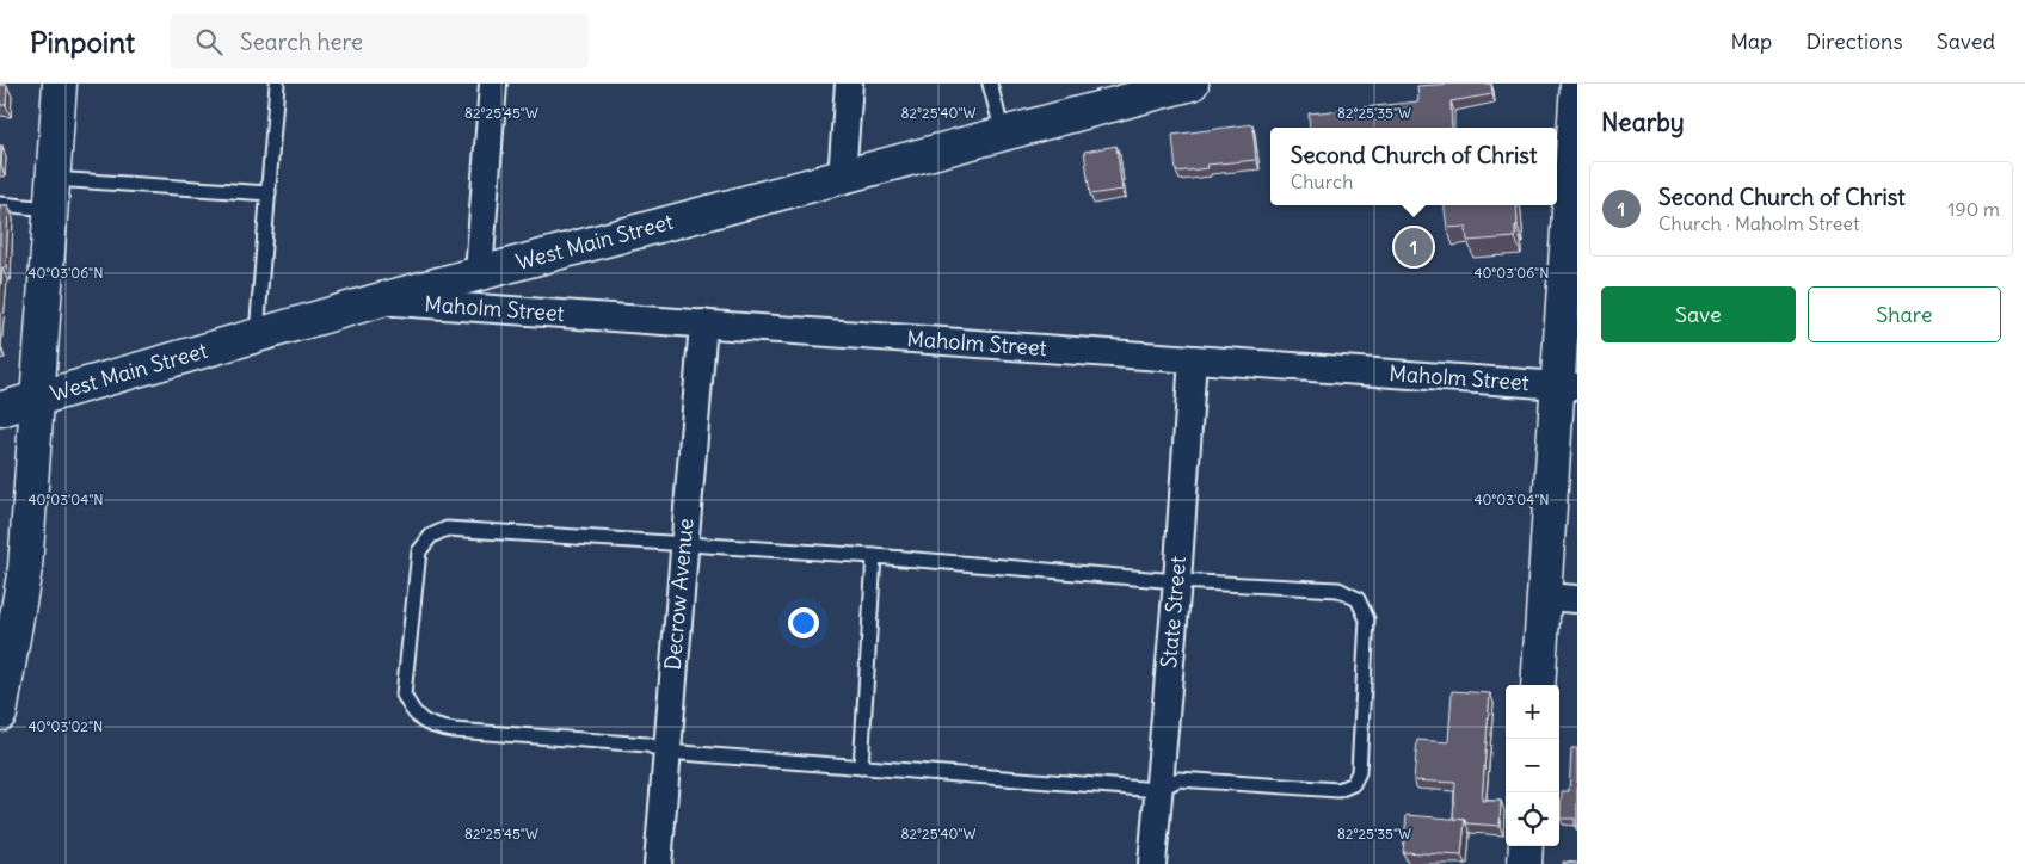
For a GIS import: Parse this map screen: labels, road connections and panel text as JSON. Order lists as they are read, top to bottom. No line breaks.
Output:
{"streets":{"main road":["West Main Street"],"street":["Maholm Street","Decrow Avenue","State Street"]},"crossings":[["West Main Street","Maholm Street"],["Maholm Street","Decrow Avenue"],["Maholm Street","State Street"]],"page":{"header":"Pinpoint","search":"Search here","nav":["Map","Directions","Saved"],"heading":"Nearby","popup":["Second Church of Christ","Church"],"list":[{"mark":"1","name":"Second Church of Christ","note":"Church · Maholm Street","value":"190 m"}],"pins":"1","buttons":["Save","Share"],"map_buttons":["+","−"]},"coordinates":["82°25'45\"W","82°25'40\"W","82°25'35\"W","40°03'06\"N","40°03'04\"N","40°03'02\"N"]}
